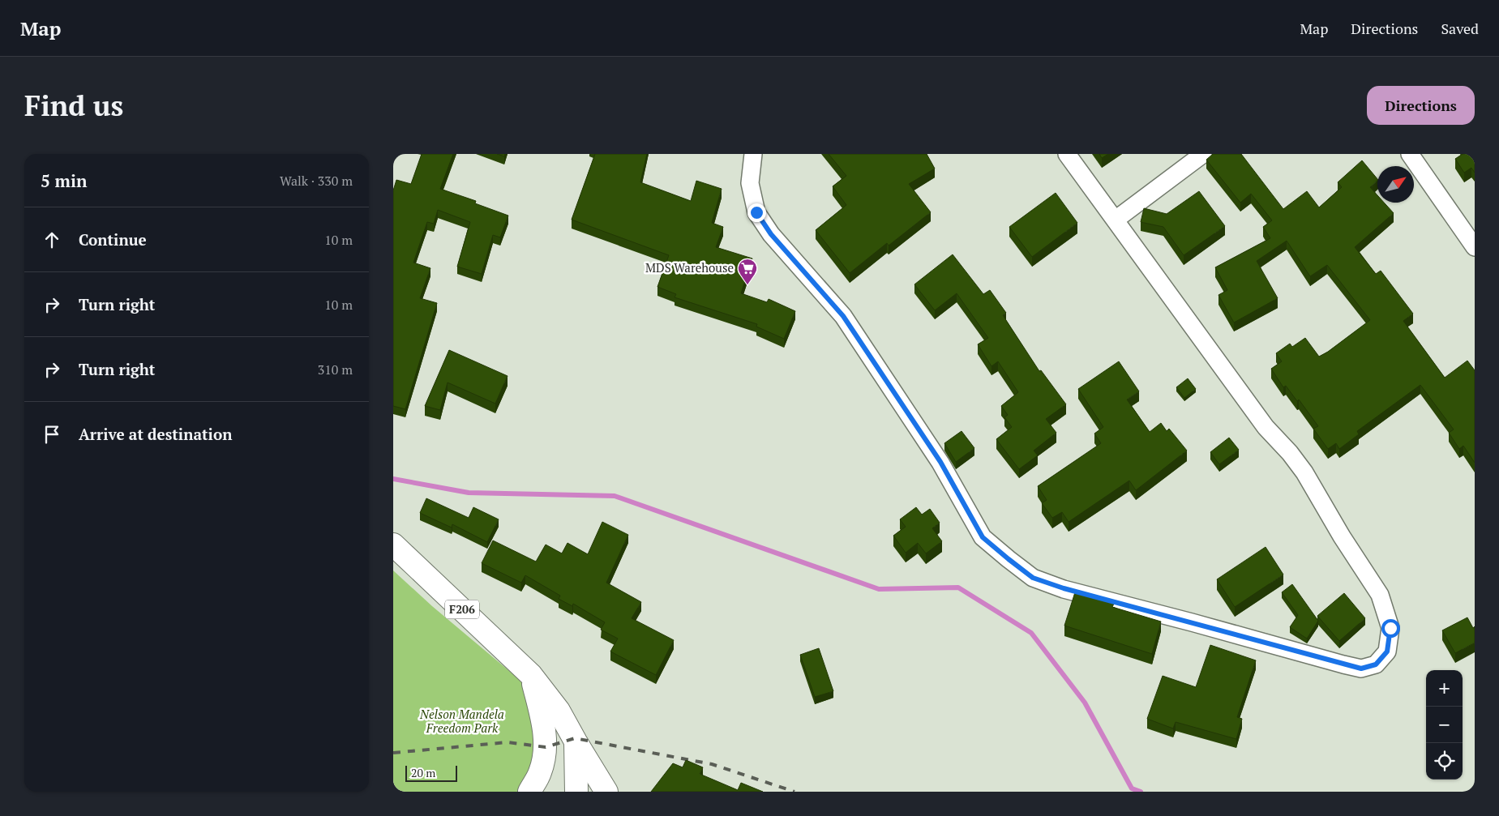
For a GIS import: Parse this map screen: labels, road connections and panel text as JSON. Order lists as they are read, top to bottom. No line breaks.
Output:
{"streets":{"main road":["F206"]},"parks":["Nelson Mandela Freedom Park"],"places":{"supermarket":["MDS Warehouse"]},"scale_bar":"20 m","north":"top right","page":{"header":"Map","nav":["Map","Directions","Saved"],"buttons":"Directions","title":"Find us","heading":["5 min","Walk · 330 m"],"list":[["Continue","10 m"],["Turn right","10 m"],["Turn right","310 m"],"Arrive at destination"],"map_buttons":["+","−"],"scale":"20 m"}}
